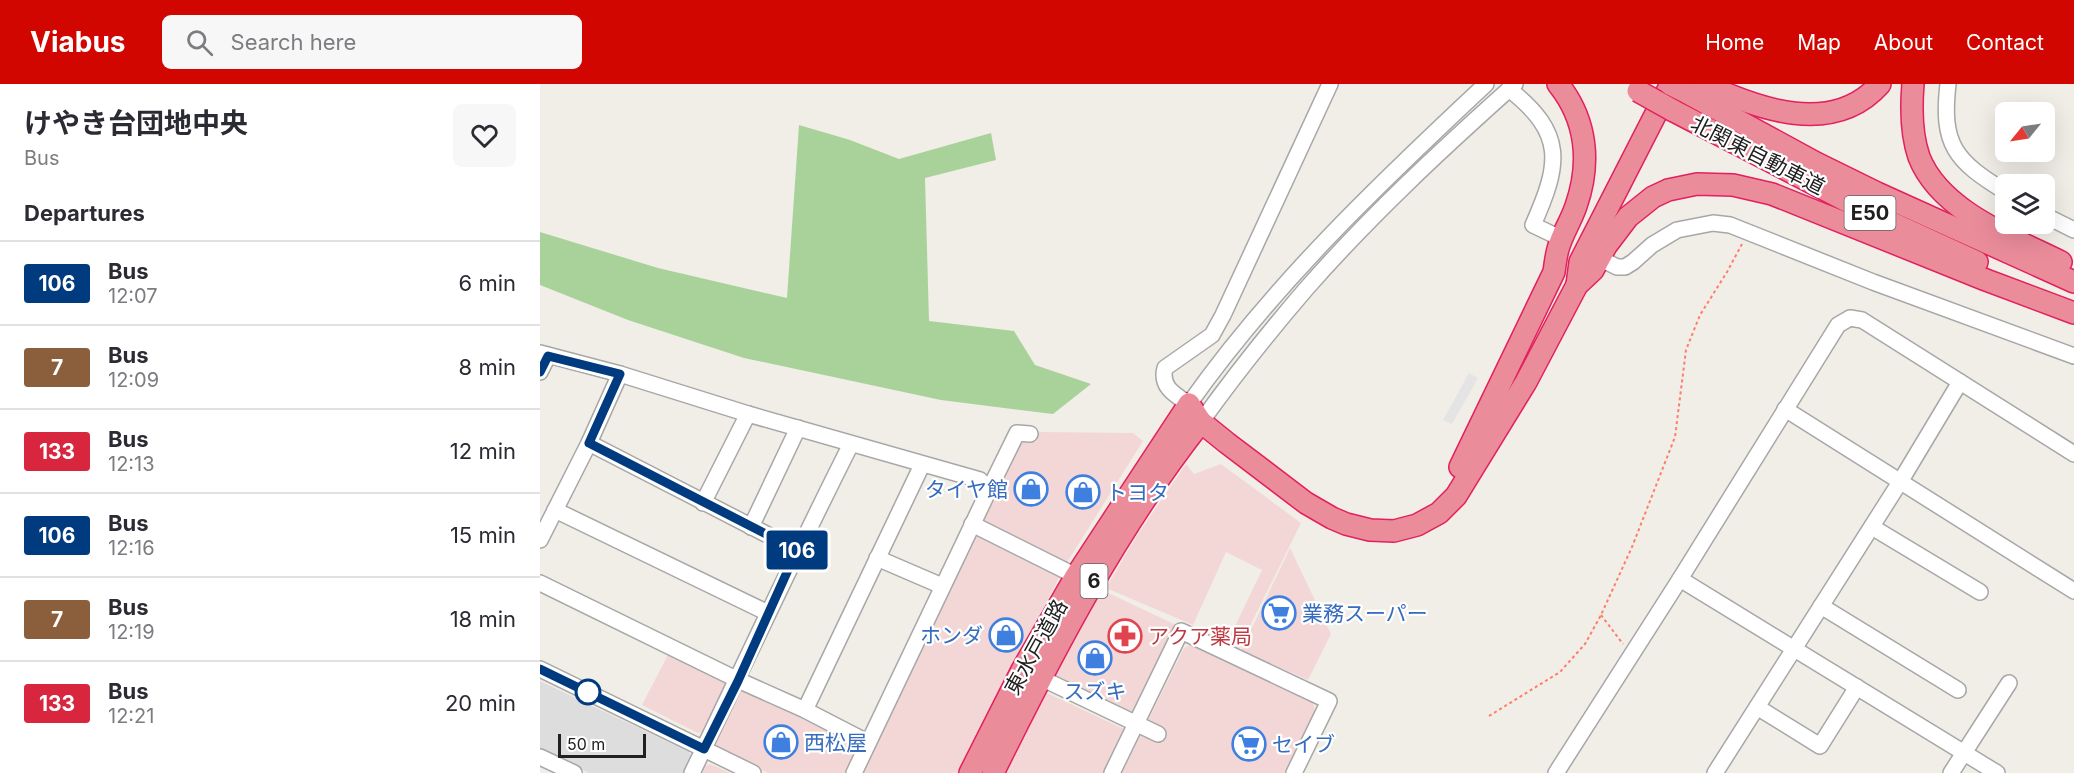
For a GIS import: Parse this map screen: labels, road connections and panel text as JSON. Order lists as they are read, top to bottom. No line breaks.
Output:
{"streets":{"highway":["北関東自動車道","E50","6","東水戸道路"]},"places":{"shop":["タイヤ館","トヨタ","ホンダ","スズキ","西松屋"],"supermarket":["業務スーパー","セイブ"],"pharmacy":["アクア薬局"]},"lines":["bus line 106"],"scale_bar":"50 m","north":"bottom left","page":{"header":"Viabus","search":"Search here","nav":["Home","Map","About","Contact"],"heading":[["けやき台団地中央","Bus"],"Departures"],"on_map":"106","list":[{"mark":"106","name":"Bus","note":"12:07","value":"6 min"},{"mark":"7","name":"Bus","note":"12:09","value":"8 min"},{"mark":"133","name":"Bus","note":"12:13","value":"12 min"},{"mark":"106","name":"Bus","note":"12:16","value":"15 min"},{"mark":"7","name":"Bus","note":"12:19","value":"18 min"},{"mark":"133","name":"Bus","note":"12:21","value":"20 min"}],"scale":"50 m"}}
